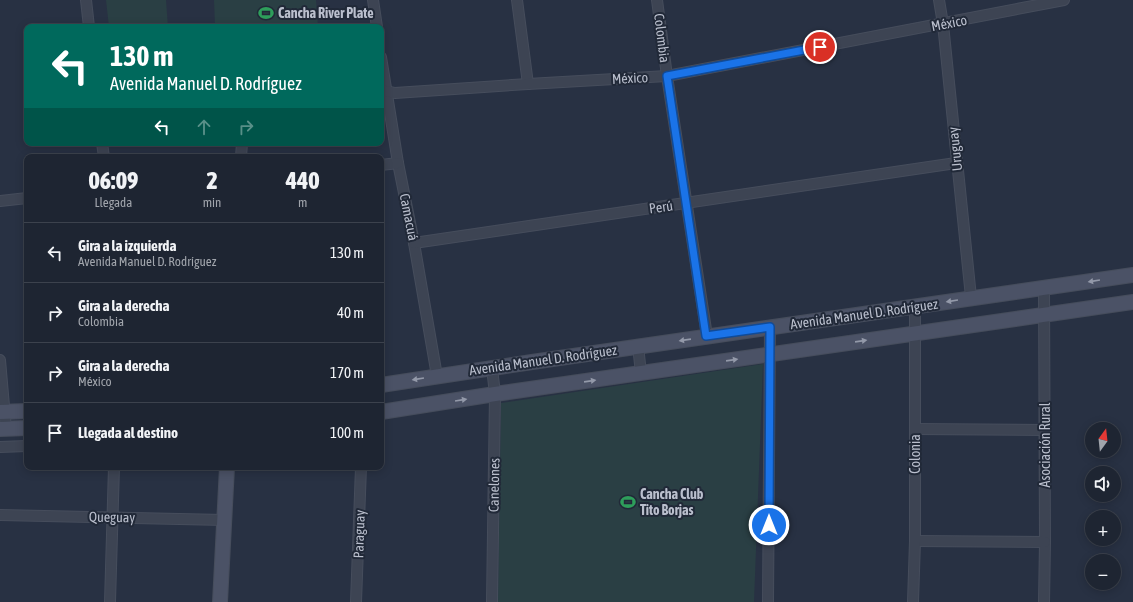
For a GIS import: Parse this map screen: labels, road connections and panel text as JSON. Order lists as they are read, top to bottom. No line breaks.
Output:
{"streets":{"street":["México","Colombia","Uruguay","Perú","Camacuá","Avenida Manuel D. Rodríguez","Asociación Rural","Colonia","Canelones","Queguay","Paraguay"]},"crossings":[["México","Colombia"],["México","Uruguay"],["Colombia","Perú"],["Colombia","Avenida Manuel D. Rodríguez"],["Uruguay","Perú"],["Uruguay","Avenida Manuel D. Rodríguez"],["Perú","Camacuá"],["Camacuá","Avenida Manuel D. Rodríguez"],["Avenida Manuel D. Rodríguez","Asociación Rural"],["Avenida Manuel D. Rodríguez","Colonia"],["Avenida Manuel D. Rodríguez","Canelones"]],"places":{"sports":["Cancha River Plate","Cancha Club Tito Borjas"]},"north":"top","page":{"turn":["130 m","Avenida Manuel D. Rodríguez"],"eta":["06:09","Llegada","2","min","440","m"],"list":[{"name":"Gira a la izquierda","note":"Avenida Manuel D. Rodríguez","value":"130 m"},{"name":"Gira a la derecha","note":"Colombia","value":"40 m"},{"name":"Gira a la derecha","note":"México","value":"170 m"},{"name":"Llegada al destino","value":"100 m"}],"map_buttons":["+","−"]}}
